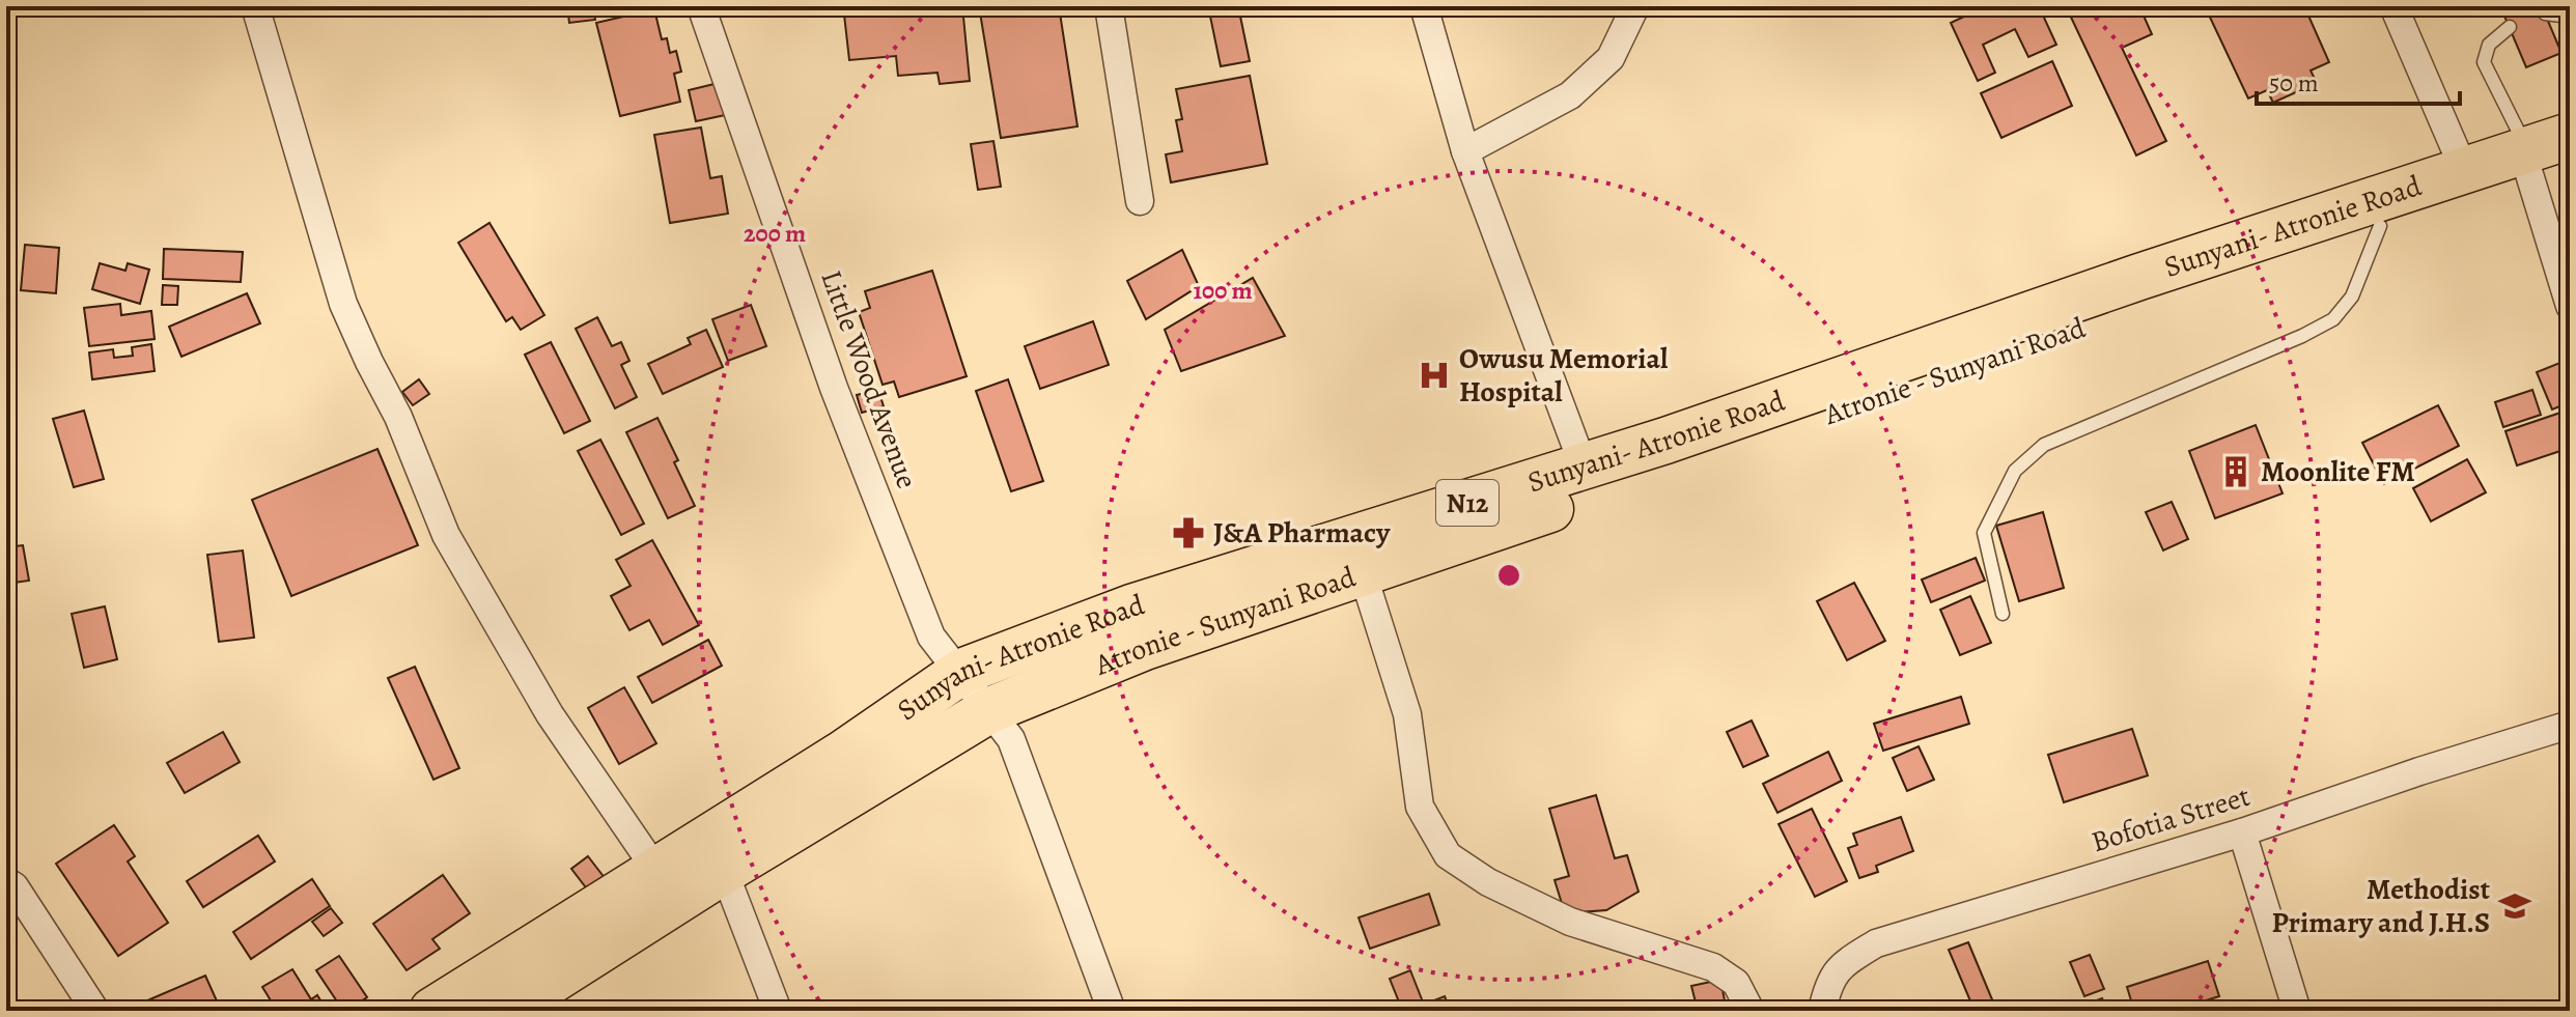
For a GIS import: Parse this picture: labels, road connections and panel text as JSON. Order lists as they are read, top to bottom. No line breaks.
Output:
{"streets":{"highway":["Sunyani- Atronie Road","Atronie - Sunyani Road","N12"],"street":["Little Wood Avenue","Bofotia Street"]},"crossings":[["Sunyani- Atronie Road","Atronie - Sunyani Road"],["Sunyani- Atronie Road","Little Wood Avenue"],["Atronie - Sunyani Road","Little Wood Avenue"]],"places":{"hospital":["Owusu Memorial Hospital"],"building":["Moonlite FM"],"pharmacy":["J&A Pharmacy"],"school or university":["Methodist Primary and J.H.S"]},"scale_bar":"50 m","rings":["200 m","100 m"]}
